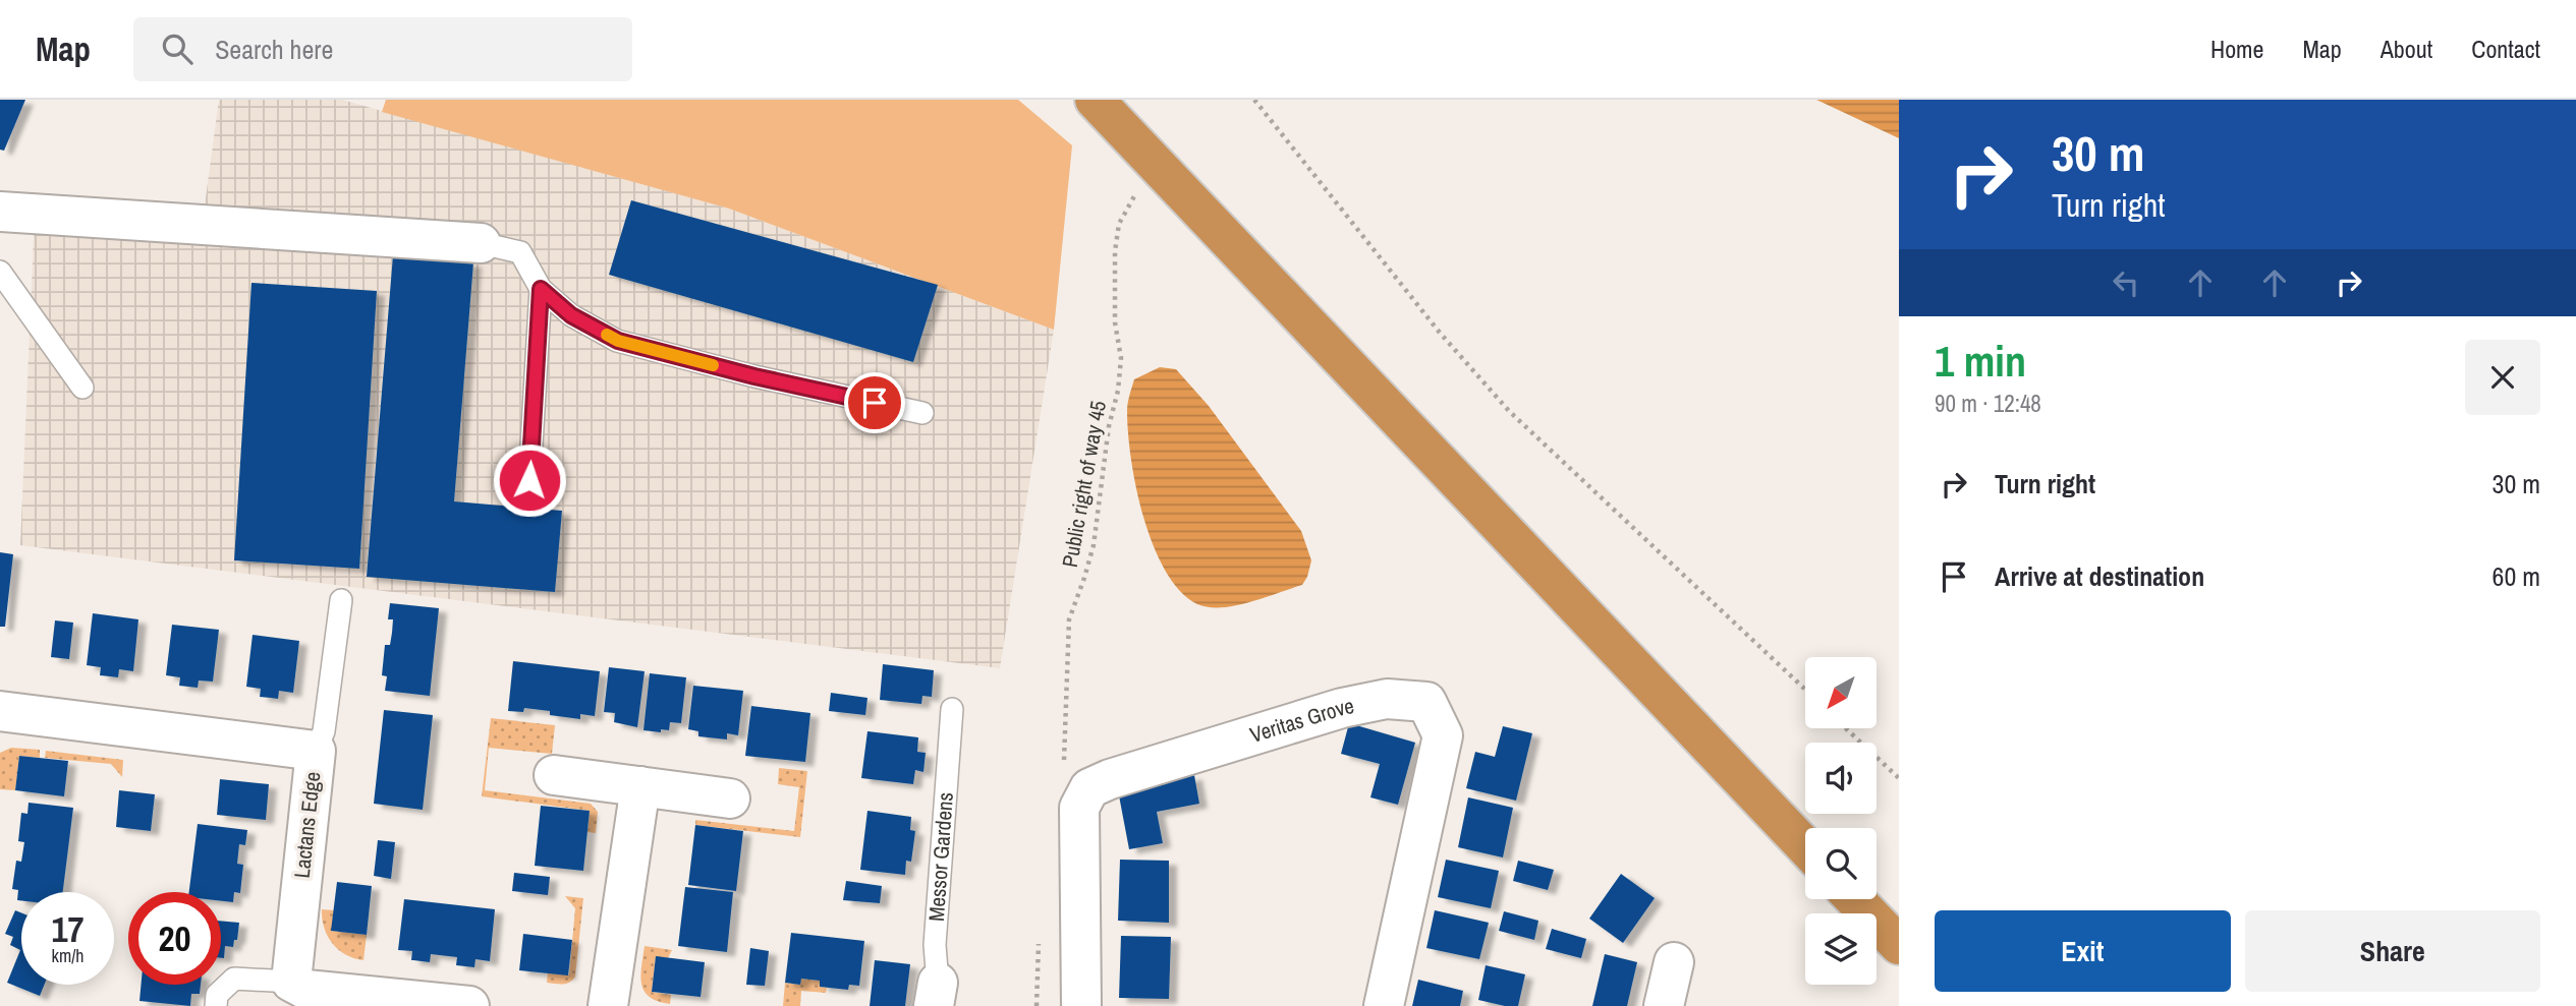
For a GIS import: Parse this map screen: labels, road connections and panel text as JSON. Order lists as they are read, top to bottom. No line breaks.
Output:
{"streets":{"street":["Veritas Grove","Lactans Edge"],"lane":["Messor Gardens"],"path":["Public right of way 45"]},"north":"bottom left","page":{"header":"Map","search":"Search here","nav":["Home","Map","About","Contact"],"turn":["30 m","Turn right"],"heading":["1 min","90 m · 12:48"],"list":[{"name":"Turn right","value":"30 m"},{"name":"Arrive at destination","value":"60 m"}],"speed":"17 km/h","limit":"20","buttons":["Exit","Share"]}}
